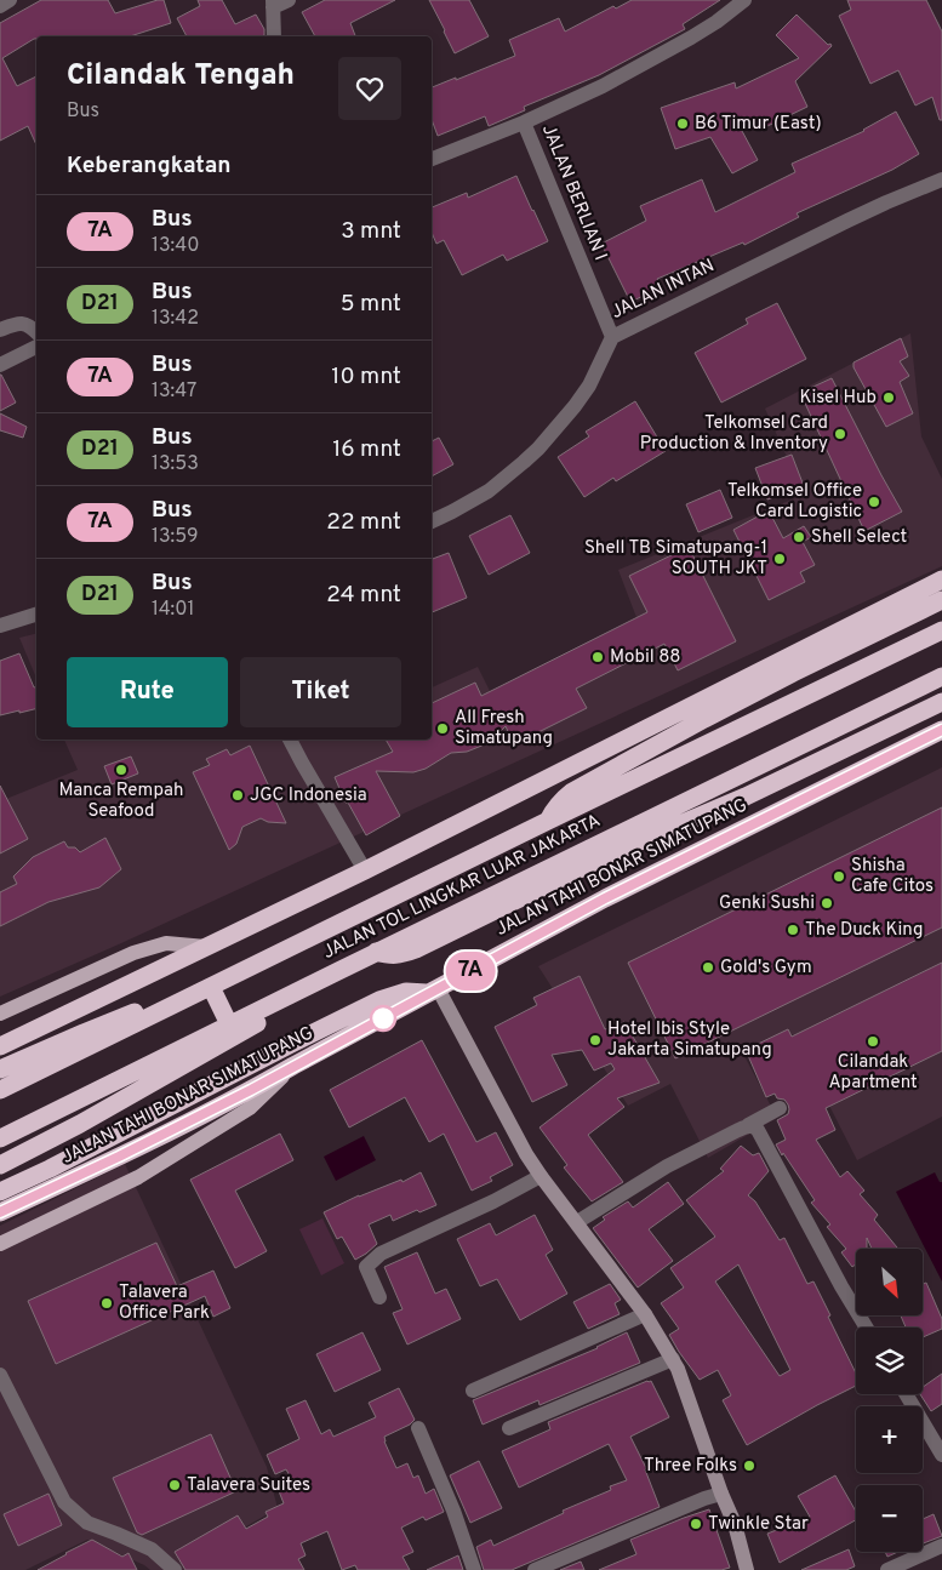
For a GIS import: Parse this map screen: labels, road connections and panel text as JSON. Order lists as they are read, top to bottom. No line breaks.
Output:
{"streets":{"highway":["JALAN TAHI BONAR SIMATUPANG","JALAN TOL LINGKAR LUAR JAKARTA"],"street":["JALAN BERLIAN I","JALAN INTAN"]},"crossings":[["JALAN BERLIAN I","JALAN INTAN"]],"places":["B6 Timur (East)","Kisel Hub","Telkomsel Card Production & Inventory","Telkomsel Office Card Logistic","Shell Select","Shell TB Simatupang-1 SOUTH JKT","Mobil 88","All Fresh Simatupang","Manca Rempah Seafood","JGC Indonesia","Shisha Cafe Citos","Genki Sushi","The Duck King","Gold's Gym","Hotel Ibis Style Jakarta Simatupang","Cilandak Apartment","Talavera Office Park","Three Folks","Talavera Suites","Twinkle Star"],"lines":["bus line 7A"],"north":"bottom right","page":{"on_map":"7A","heading":[["Cilandak Tengah","Bus"],"Keberangkatan"],"list":[{"mark":"7A","name":"Bus","note":"13:40","value":"3 mnt"},{"mark":"D21","name":"Bus","note":"13:42","value":"5 mnt"},{"mark":"7A","name":"Bus","note":"13:47","value":"10 mnt"},{"mark":"D21","name":"Bus","note":"13:53","value":"16 mnt"},{"mark":"7A","name":"Bus","note":"13:59","value":"22 mnt"},{"mark":"D21","name":"Bus","note":"14:01","value":"24 mnt"}],"buttons":["Rute","Tiket"],"map_buttons":["+","−"]}}
